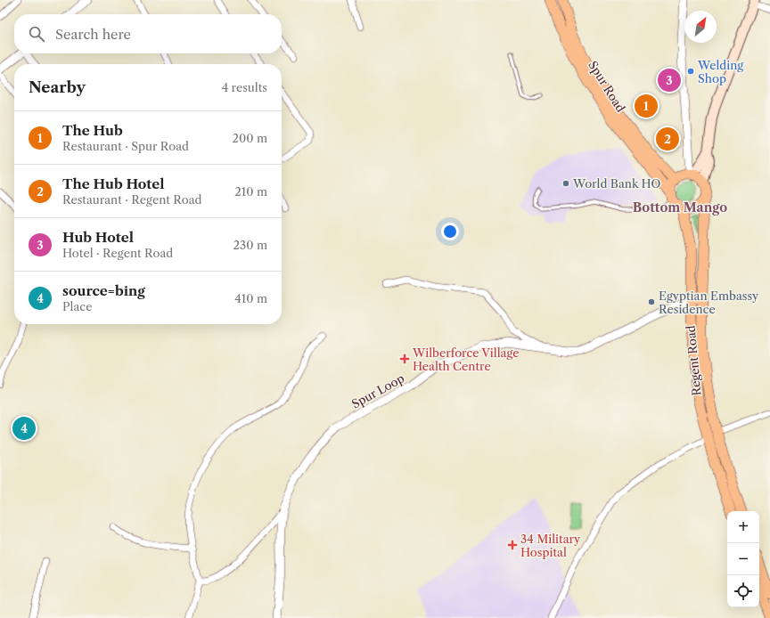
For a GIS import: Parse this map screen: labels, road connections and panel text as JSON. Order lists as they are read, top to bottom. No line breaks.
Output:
{"streets":{"main road":["Spur Road","Regent Road"],"street":["Spur Loop"]},"crossings":[["Spur Road","Regent Road"],["Regent Road","Spur Loop"]],"districts":["Bottom Mango"],"places":{"other":["Welding Shop","World Bank HO","Egyptian Embassy Residence"],"health":["Wilberforce Village Health Centre","34 Military Hospital"]},"north":"top right","page":{"search":"Search here","heading":["Nearby","4 results"],"pins":["3","1","2","4"],"list":[{"mark":"1","name":"The Hub","note":"Restaurant · Spur Road","value":"200 m"},{"mark":"2","name":"The Hub Hotel","note":"Restaurant · Regent Road","value":"210 m"},{"mark":"3","name":"Hub Hotel","note":"Hotel · Regent Road","value":"230 m"},{"mark":"4","name":"source=bing","note":"Place","value":"410 m"}],"map_buttons":["+","−"]}}
